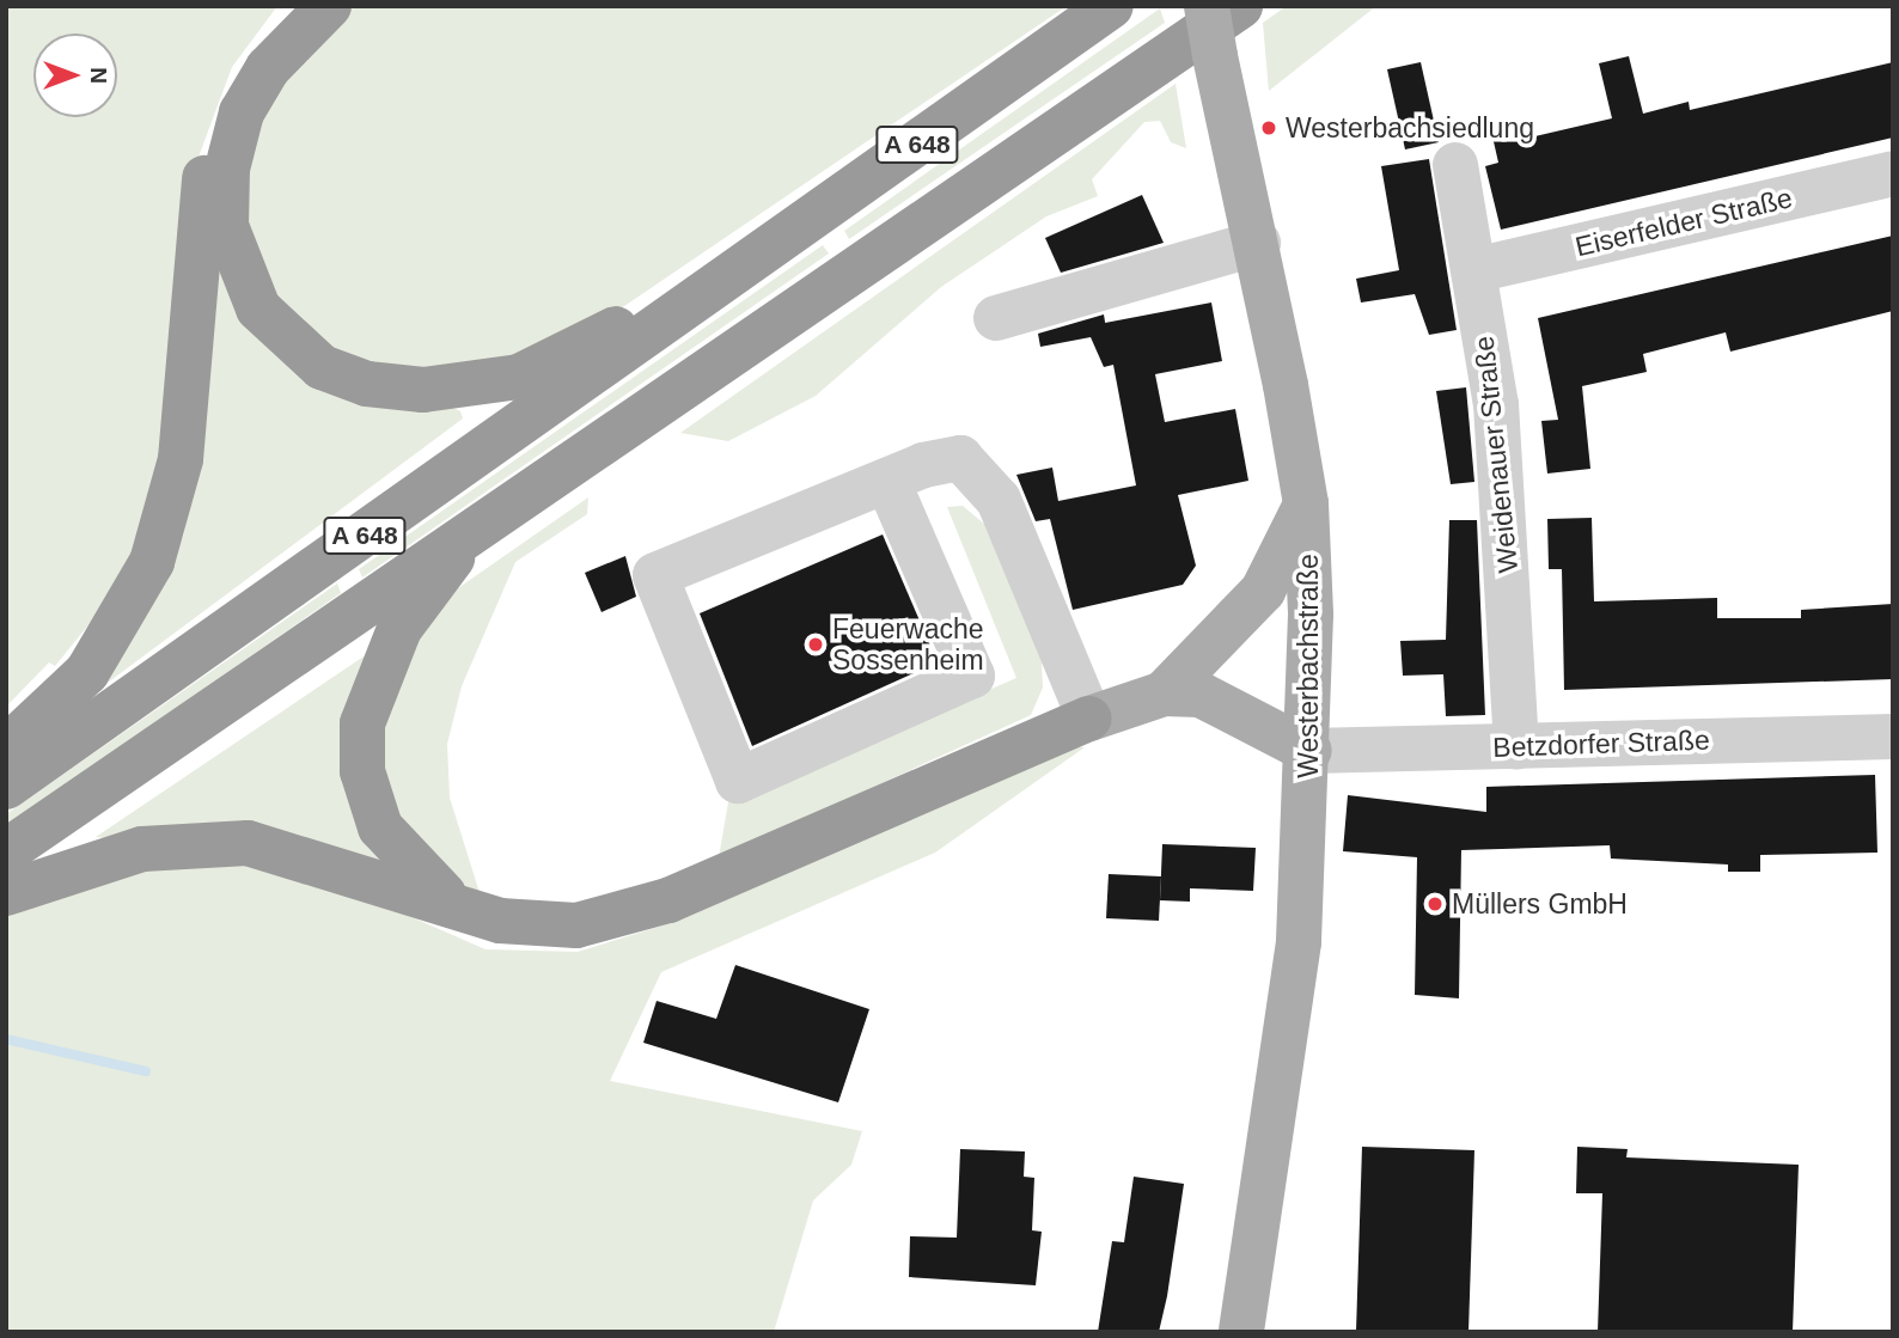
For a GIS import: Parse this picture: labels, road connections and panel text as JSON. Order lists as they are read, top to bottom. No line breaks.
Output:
{"streets":{"highway":["A 648"],"main road":["Westerbachstraße"],"street":["Eiserfelder Straße","Weidenauer Straße","Betzdorfer Straße"]},"crossings":[["Eiserfelder Straße","Weidenauer Straße"],["Weidenauer Straße","Betzdorfer Straße"],["Westerbachstraße","Betzdorfer Straße"]],"places":["Westerbachsiedlung","Feuerwache Sossenheim","Müllers GmbH"],"north":"right"}
